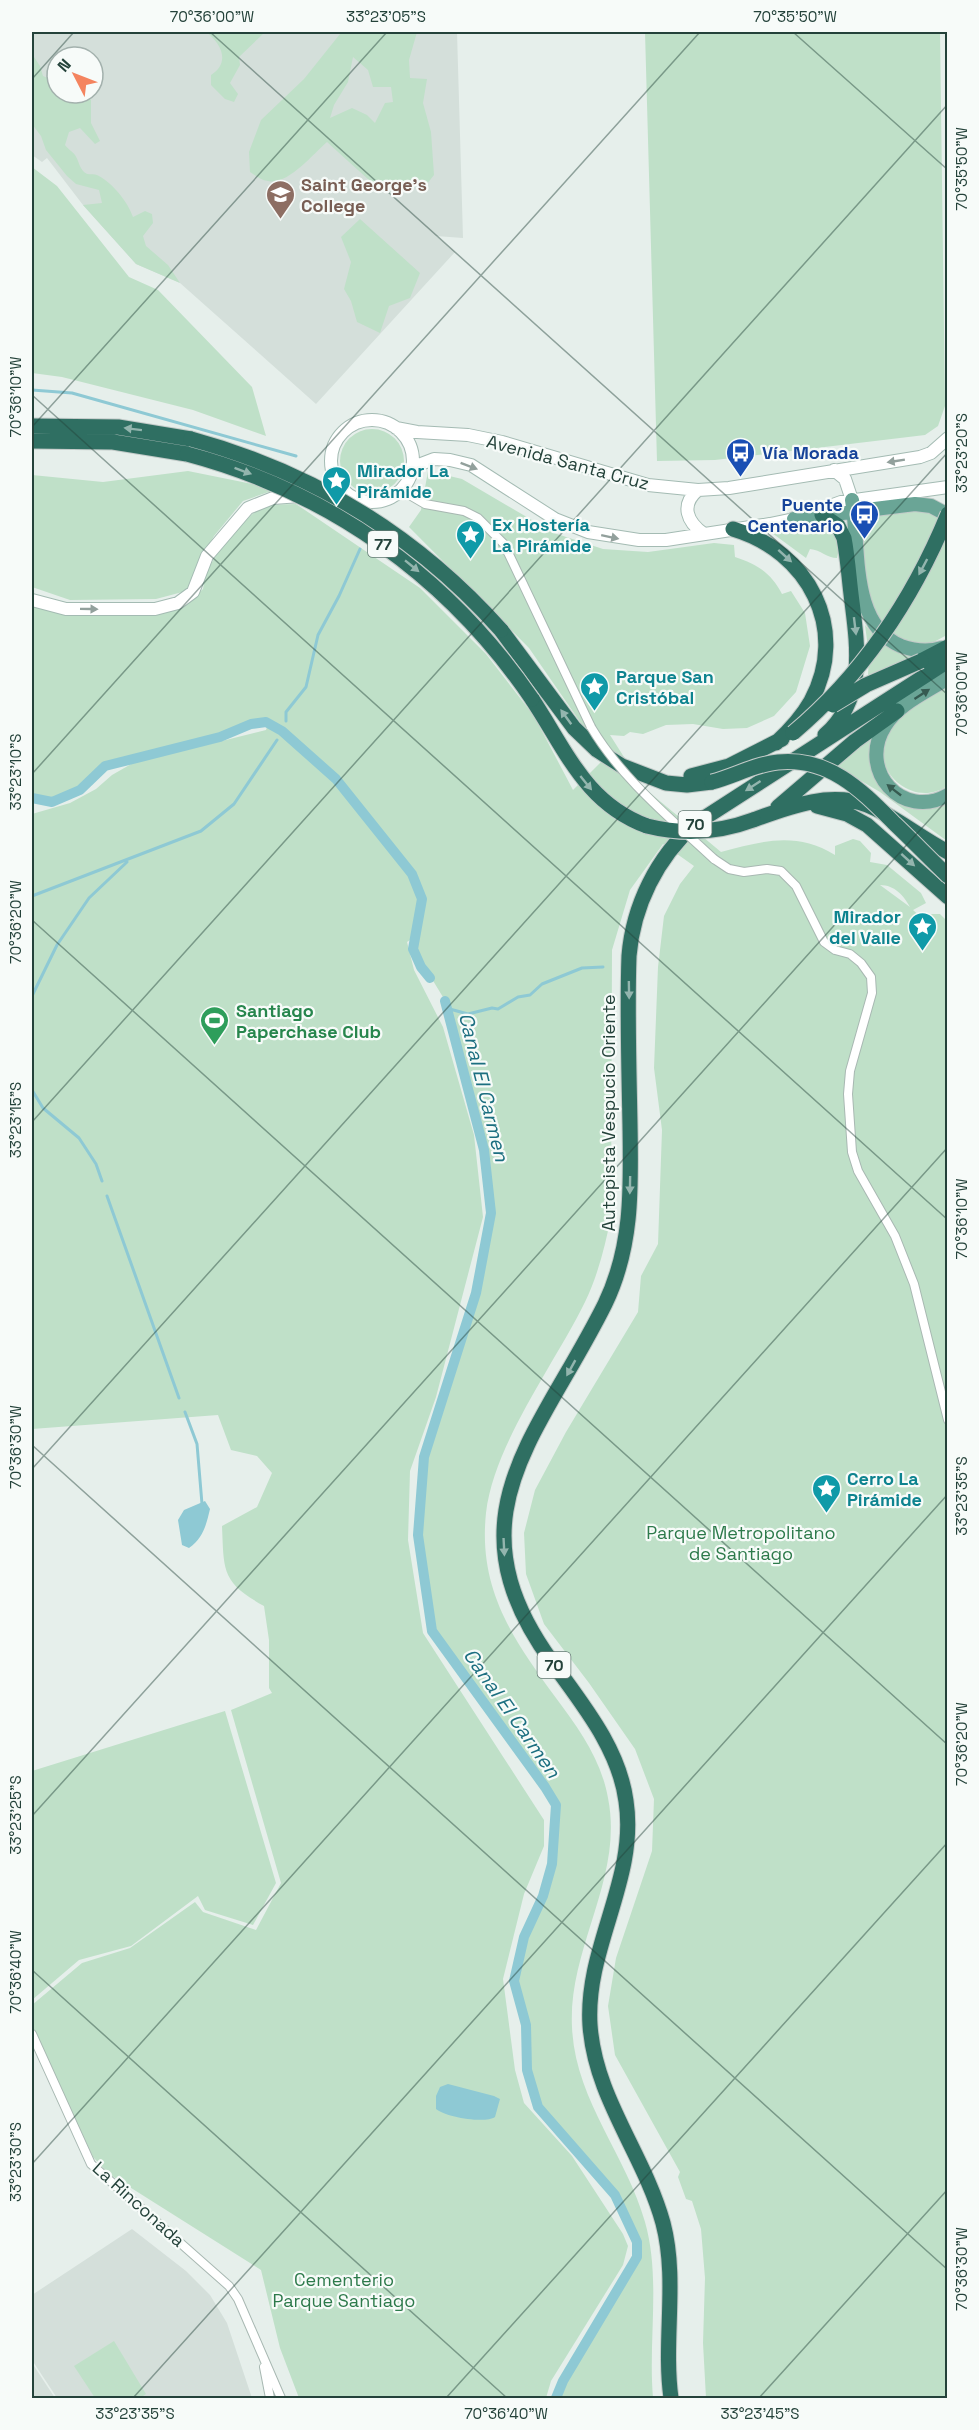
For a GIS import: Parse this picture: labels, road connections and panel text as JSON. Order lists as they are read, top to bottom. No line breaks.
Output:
{"streets":{"highway":["77","70","Autopista Vespucio Oriente"],"street":["Avenida Santa Cruz","La Rinconada"]},"one_way":["Autopista Vespucio Oriente"],"water":["Canal El Carmen"],"parks":["Parque Metropolitano de Santiago","Cementerio Parque Santiago"],"places":{"school or university":["Saint George's College"],"bus stop":["Vía Morada","Puente Centenario"],"place":["Mirador La Pirámide","Ex Hostería La Pirámide","Parque San Cristóbal","Mirador del Valle","Cerro La Pirámide"],"sports":["Santiago Paperchase Club"]},"north":"top left","coordinates":["70°36'00\"W","33°23'05\"S","70°35'50\"W","70°36'10\"W","33°23'20\"S","33°23'10\"S","70°36'20\"W","33°23'15\"S","70°36'30\"W","33°23'35\"S","33°23'25\"S","70°36'40\"W","33°23'30\"S","33°23'45\"S"]}
